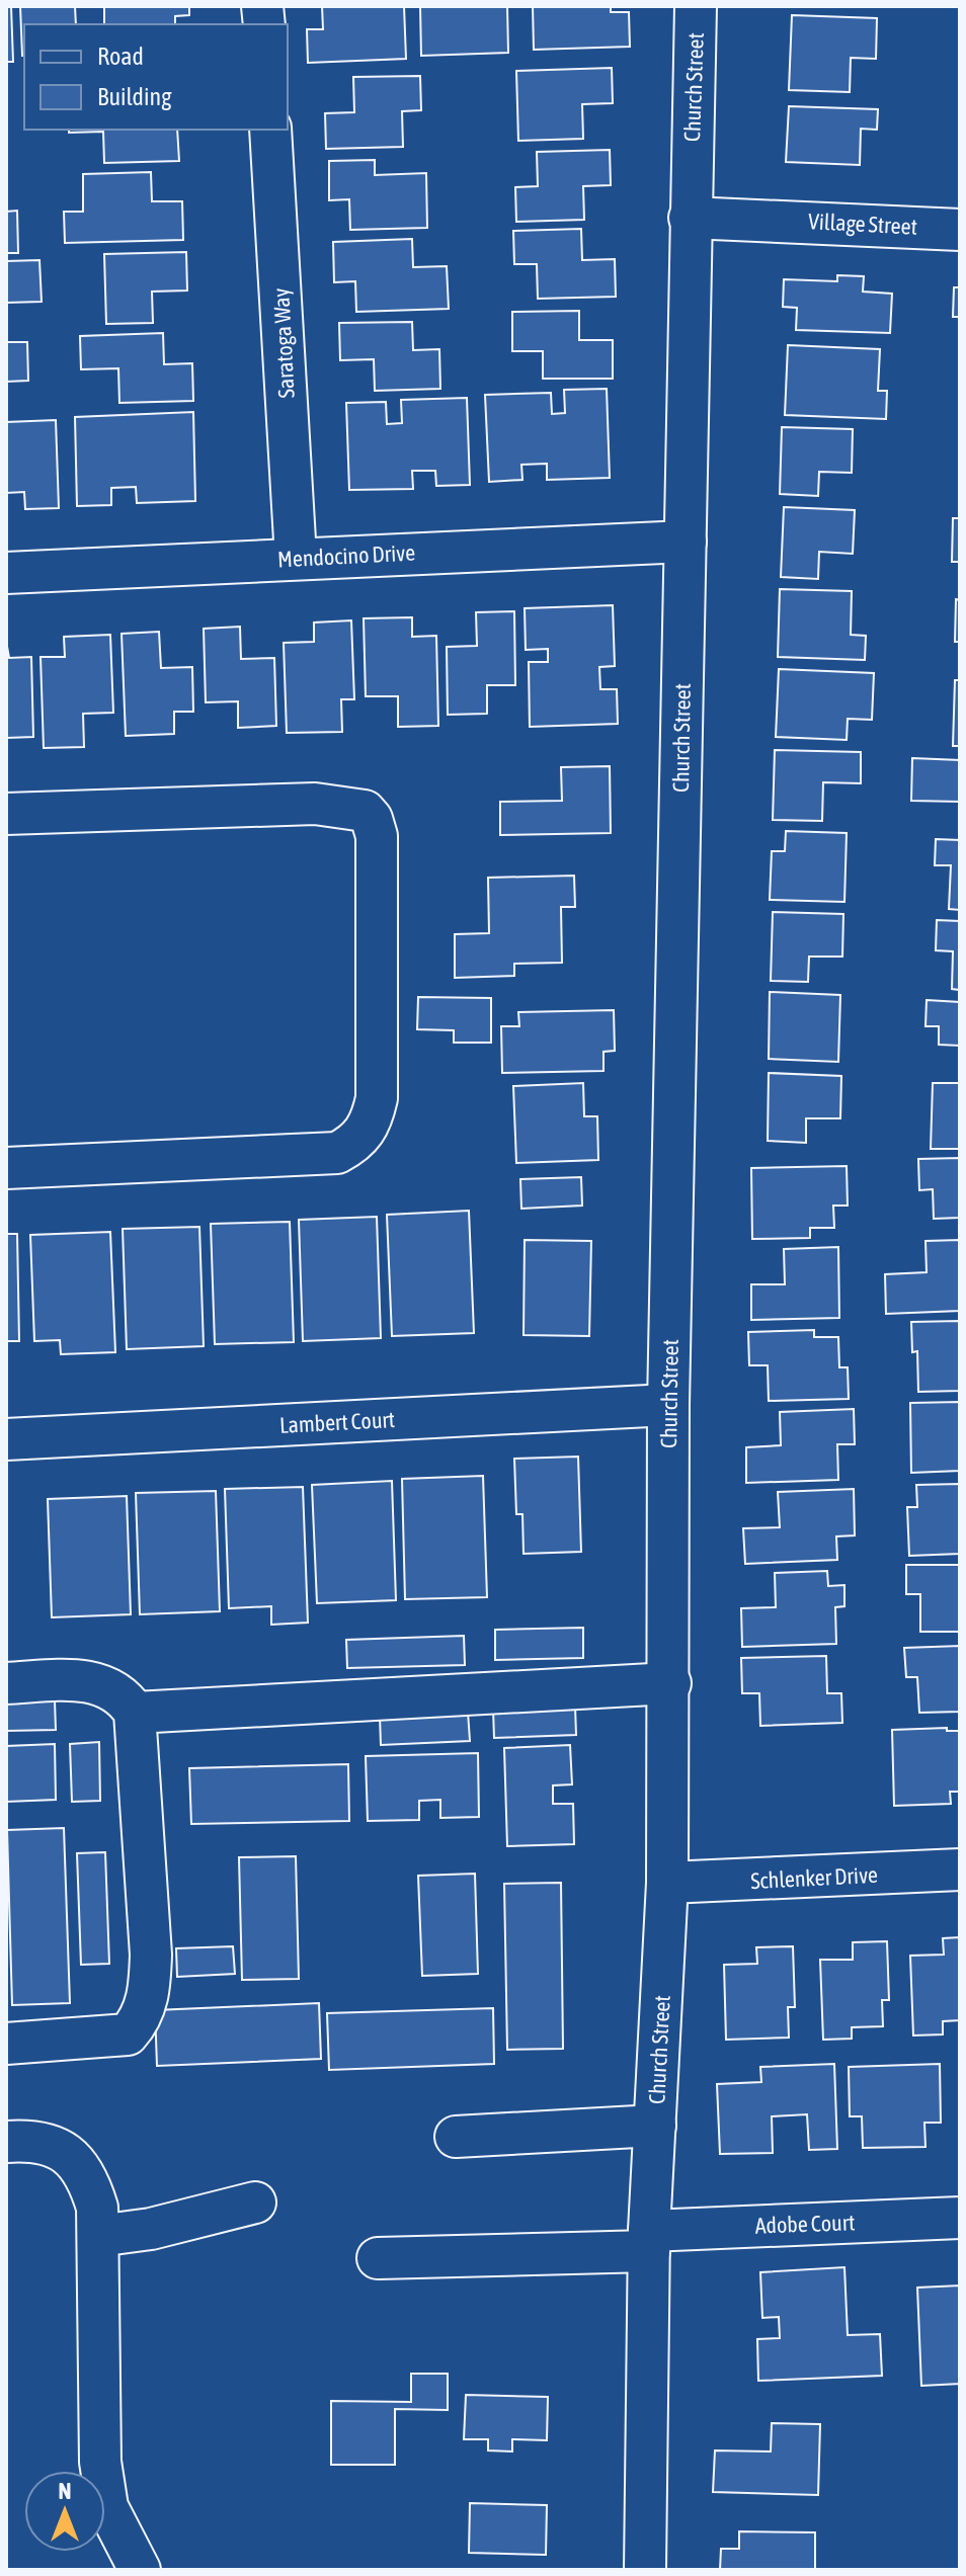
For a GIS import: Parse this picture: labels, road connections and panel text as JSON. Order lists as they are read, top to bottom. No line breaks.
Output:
{"streets":{"street":["Church Street","Village Street","Saratoga Way","Mendocino Drive","Lambert Court","Schlenker Drive","Adobe Court"]},"crossings":[["Church Street","Village Street"],["Church Street","Mendocino Drive"],["Church Street","Lambert Court"],["Church Street","Schlenker Drive"],["Church Street","Adobe Court"],["Saratoga Way","Mendocino Drive"]],"legend":["Road","Building"],"north":"top"}
